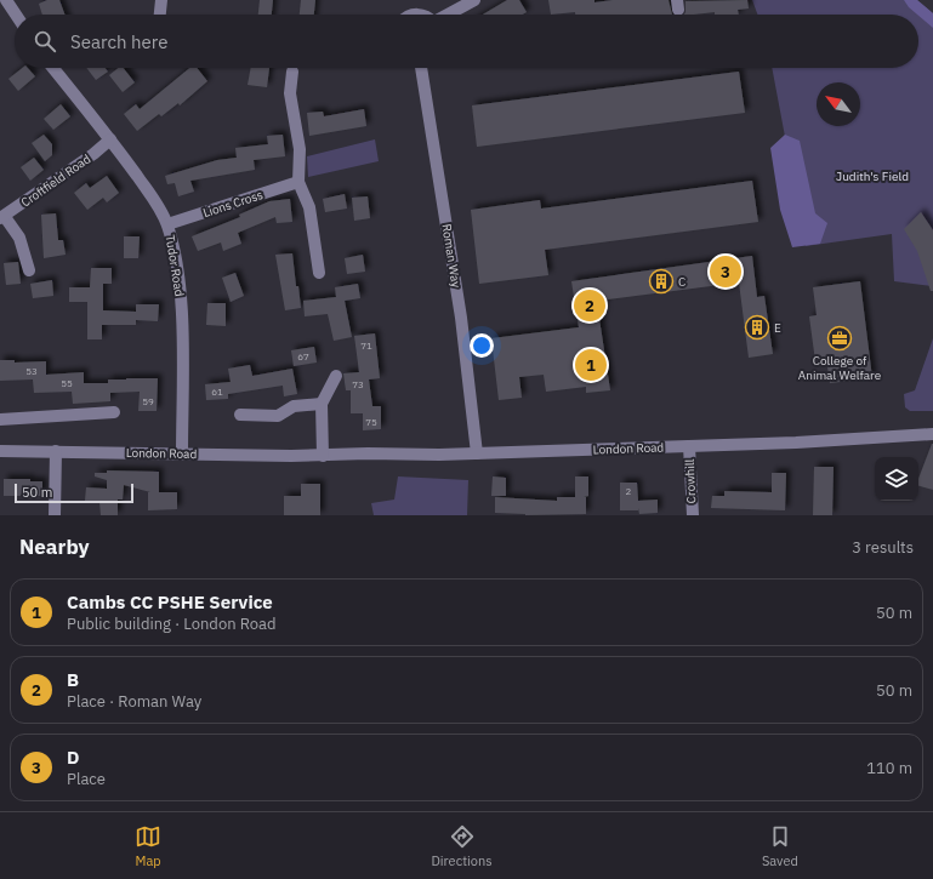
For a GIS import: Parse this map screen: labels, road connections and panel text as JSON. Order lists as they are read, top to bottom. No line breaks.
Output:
{"streets":{"street":["Croftfield Road","Lions Cross","Roman Way","Tudor Road","London Road","Crowhill"]},"crossings":[["Croftfield Road","Tudor Road"],["Lions Cross","Tudor Road"],["Roman Way","London Road"],["Tudor Road","London Road"],["London Road","Crowhill"]],"parks":["Judith's Field"],"places":{"building":["C","E"],"office":["College of Animal Welfare"]},"house_numbers":["71","67","53","55","73","61","59","75","2"],"scale_bar":"50 m","north":"top left","page":{"search":"Search here","pins":["3","2","1"],"scale":"50 m","heading":["Nearby","3 results"],"list":[{"mark":"1","name":"Cambs CC PSHE Service","note":"Public building · London Road","value":"50 m"},{"mark":"2","name":"B","note":"Place · Roman Way","value":"50 m"},{"mark":"3","name":"D","note":"Place","value":"110 m"}],"nav":["Map","Directions","Saved"]}}
